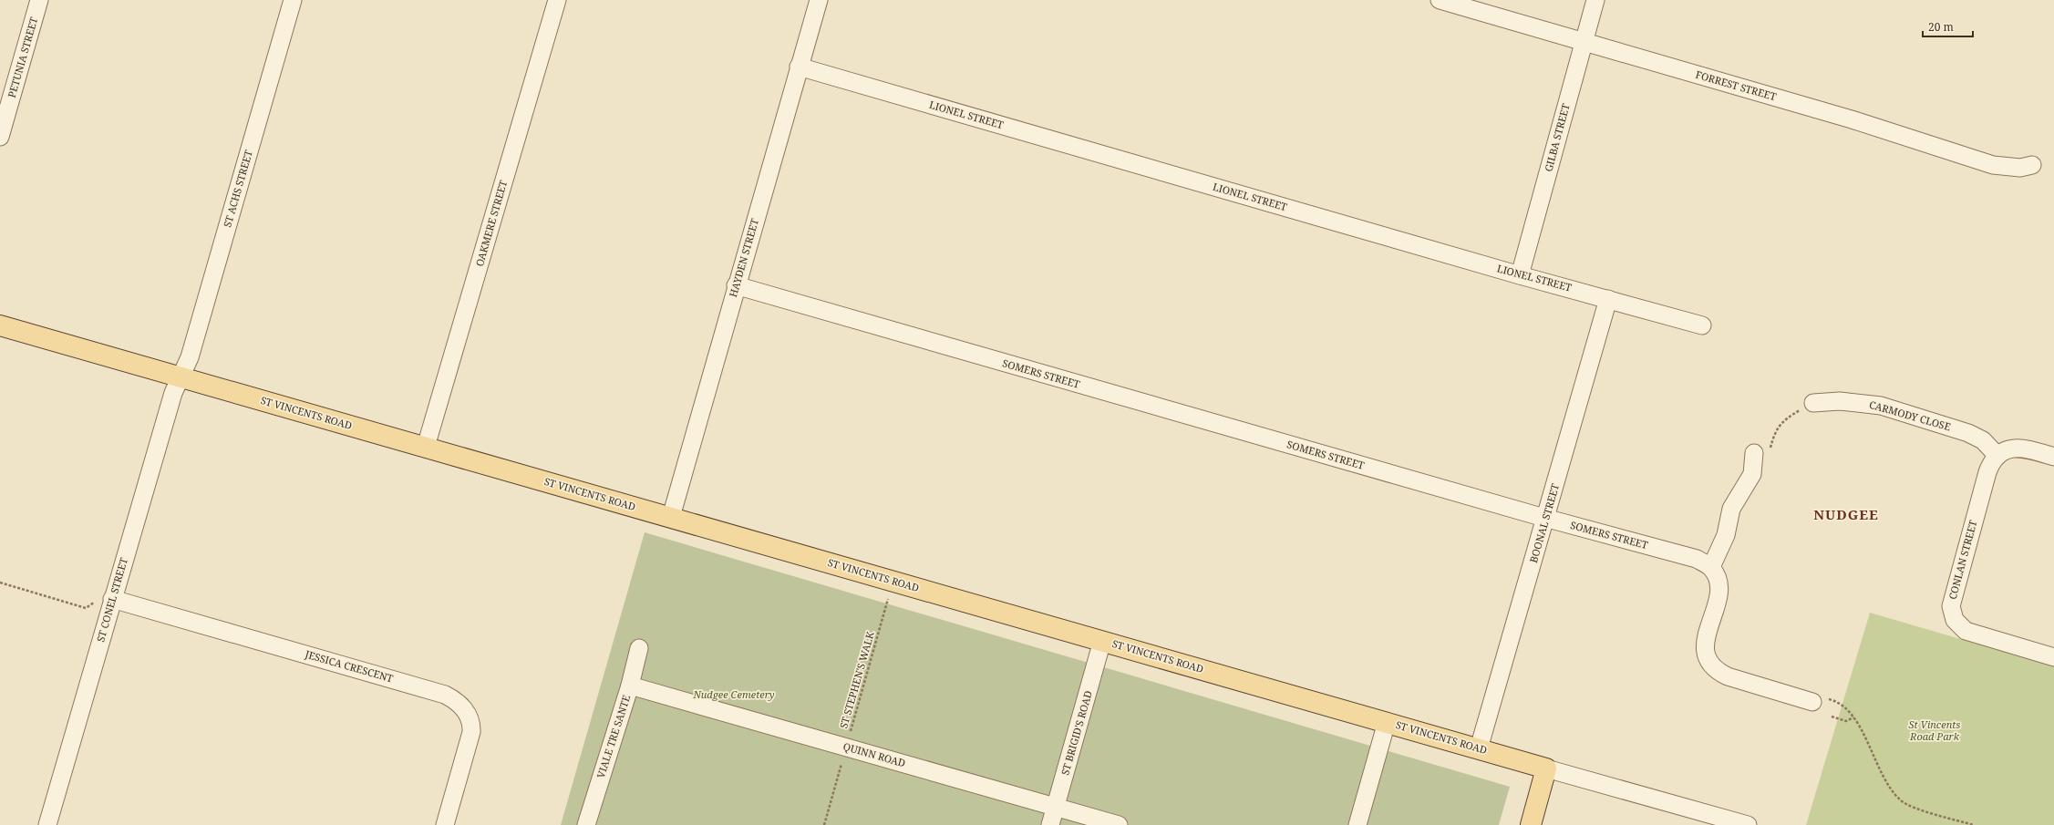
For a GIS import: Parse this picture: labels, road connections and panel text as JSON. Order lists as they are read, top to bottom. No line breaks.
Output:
{"streets":{"main road":["ST VINCENTS ROAD"],"street":["PETUNIA STREET","FORREST STREET","LIONEL STREET","GILBA STREET","ST ACHS STREET","OAKMERE STREET","HAYDEN STREET","SOMERS STREET","CARMODY CLOSE","BOONAL STREET","CONLAN STREET","ST CONEL STREET","JESSICA CRESCENT","ST BRIGID'S ROAD","VIALE TRE SANTE","QUINN ROAD"],"path":["ST STEPHEN'S WALK"]},"crossings":[["FORREST STREET","GILBA STREET"],["LIONEL STREET","GILBA STREET"],["LIONEL STREET","HAYDEN STREET"],["LIONEL STREET","BOONAL STREET"],["ST ACHS STREET","ST VINCENTS ROAD"],["ST ACHS STREET","ST CONEL STREET"],["OAKMERE STREET","ST VINCENTS ROAD"],["HAYDEN STREET","SOMERS STREET"],["HAYDEN STREET","ST VINCENTS ROAD"],["SOMERS STREET","BOONAL STREET"],["ST VINCENTS ROAD","BOONAL STREET"],["ST VINCENTS ROAD","ST CONEL STREET"],["ST VINCENTS ROAD","ST STEPHEN'S WALK"],["ST VINCENTS ROAD","ST BRIGID'S ROAD"],["CARMODY CLOSE","CONLAN STREET"],["ST CONEL STREET","JESSICA CRESCENT"],["ST STEPHEN'S WALK","QUINN ROAD"],["ST BRIGID'S ROAD","QUINN ROAD"],["VIALE TRE SANTE","QUINN ROAD"]],"districts":["NUDGEE"],"parks":["Nudgee Cemetery","St Vincents Road Park"],"scale_bar":"20 m"}
